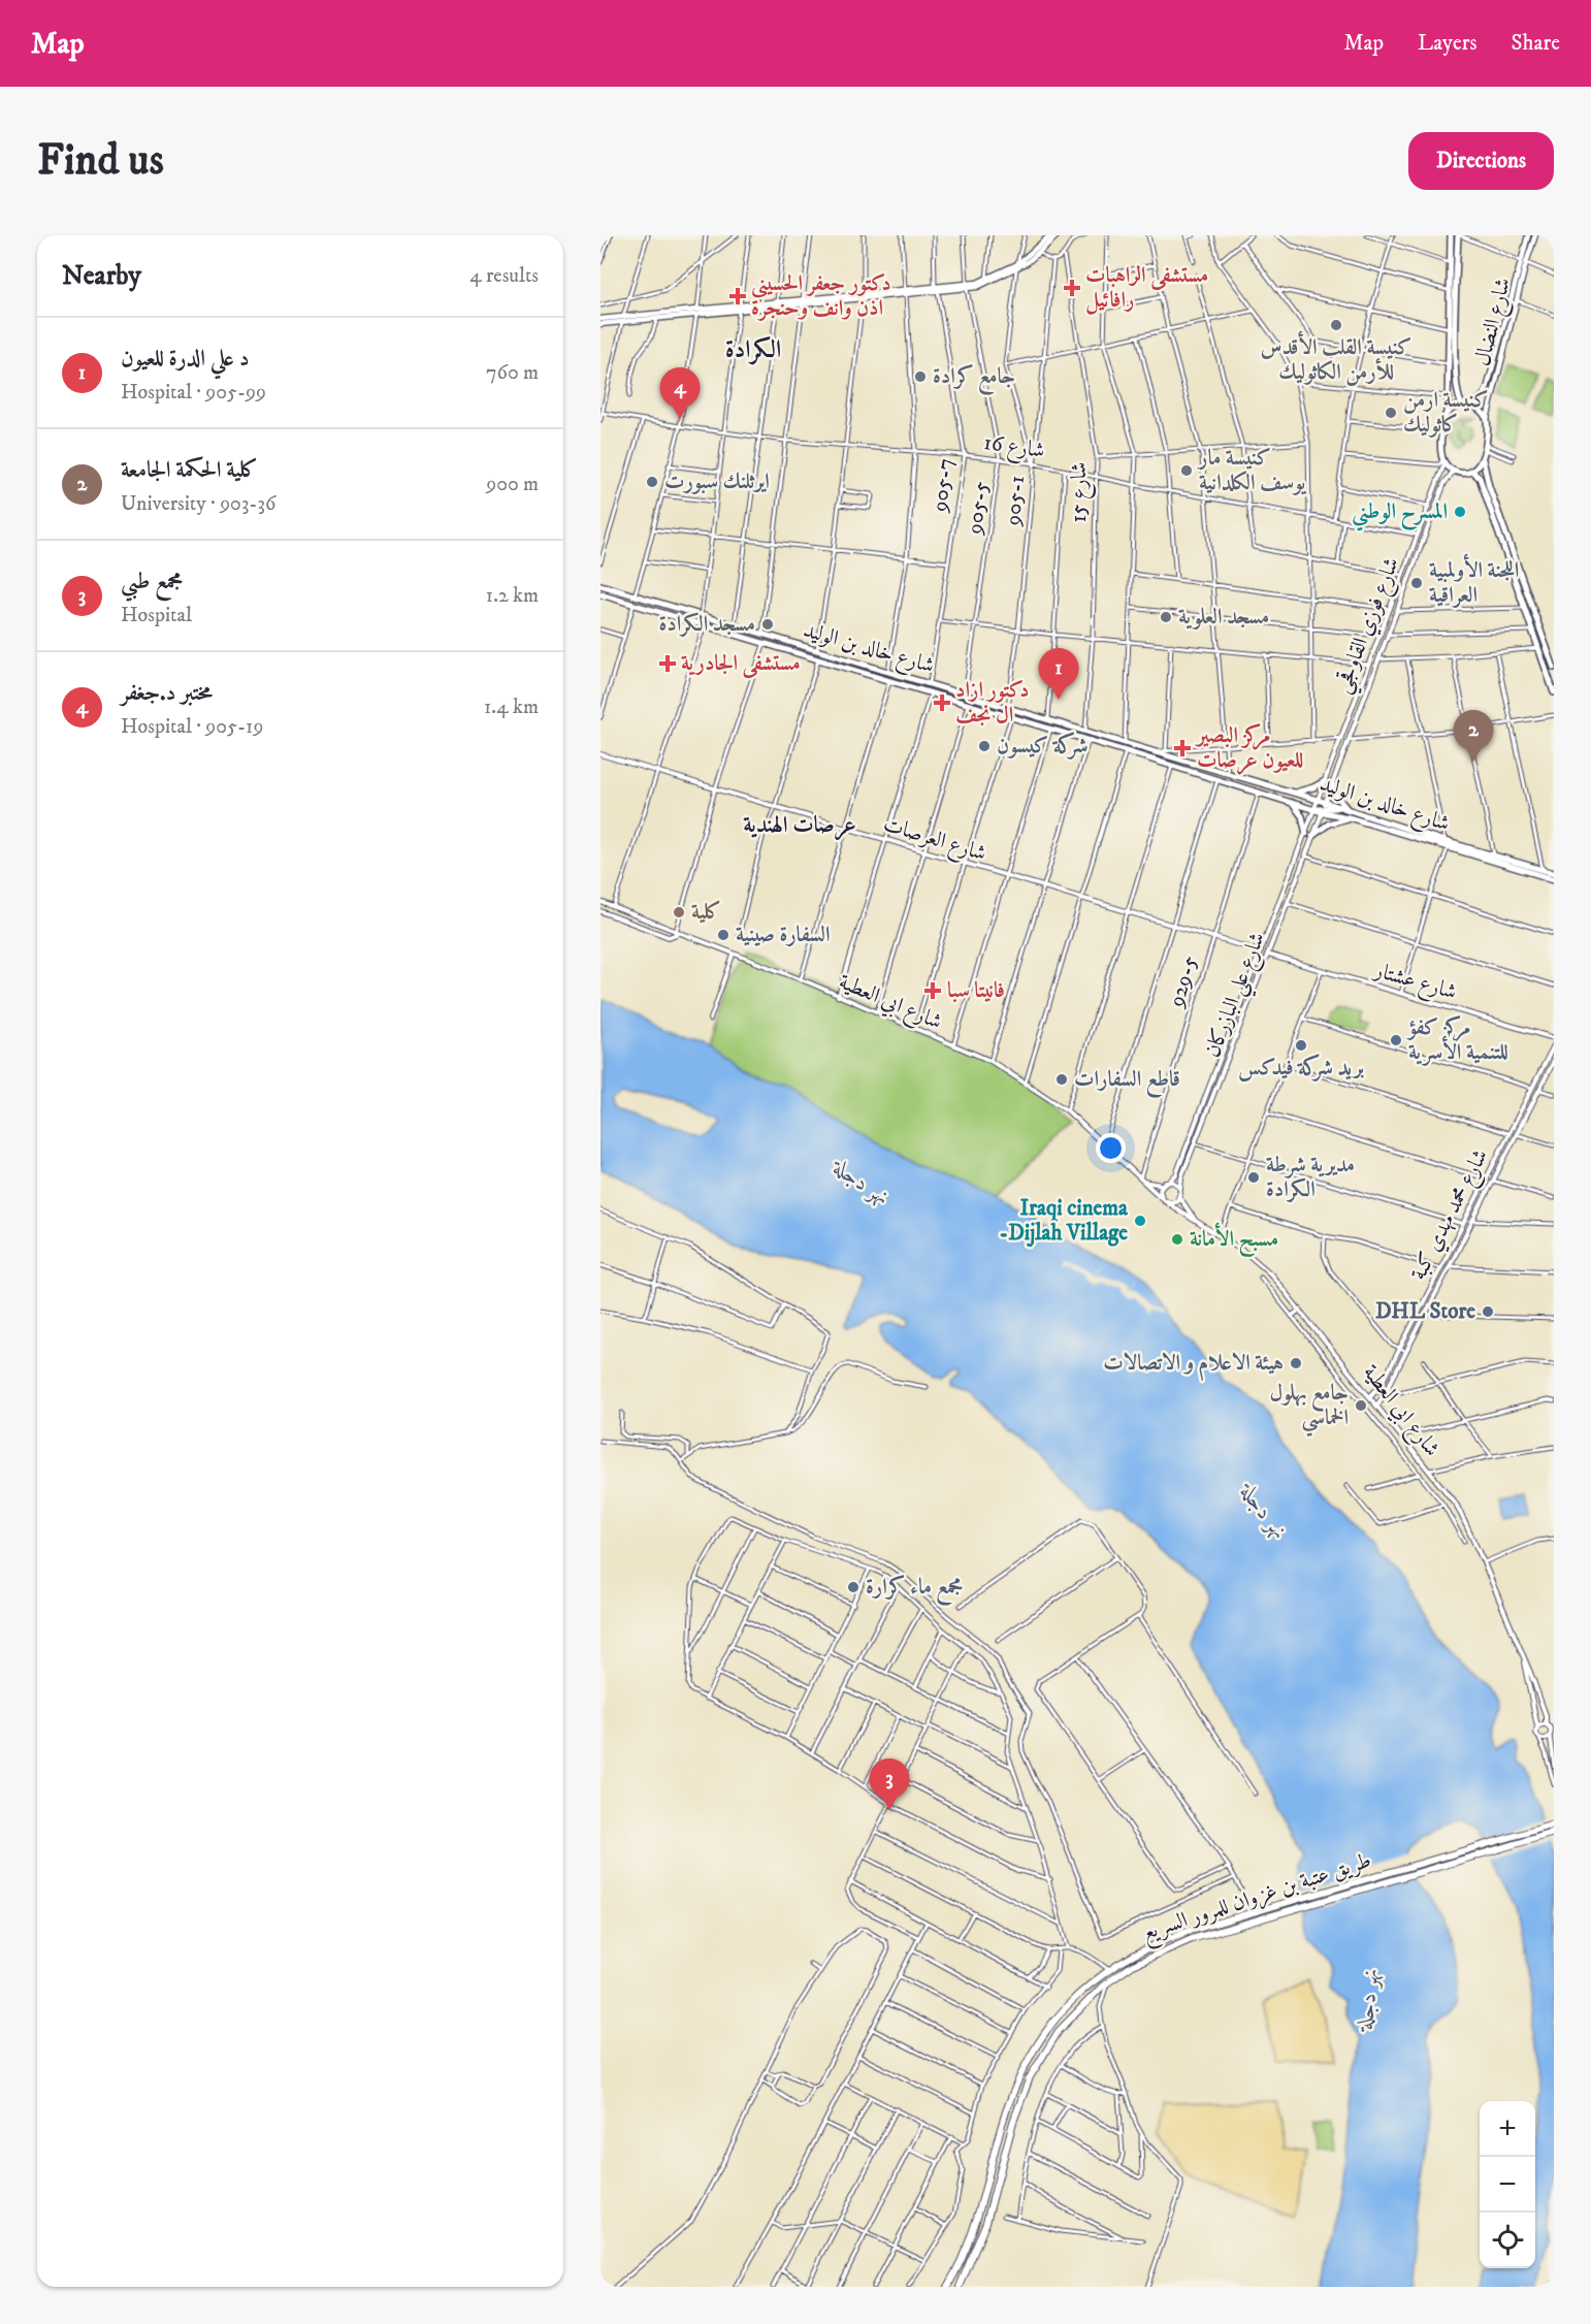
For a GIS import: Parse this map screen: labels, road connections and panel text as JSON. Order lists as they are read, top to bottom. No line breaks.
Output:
{"streets":{"highway":["طريق عتبة بن غزوان للمرور السريع"],"main road":["شارع النضال","شارع خالد بن الوليد"],"street":["شارع 16","905-7","شارع 15","905-1","905-5","شارع فوزي القاوقجي","شارع العرصات","929-5","شارع عشتار","شارع علي البازركان","شارع ابي العطية","شارع محمد مهدي كبة"]},"crossings":[["شارع النضال","شارع فوزي القاوقجي"],["شارع 16","905-7"],["شارع 16","شارع 15"],["شارع 16","905-1"],["شارع 16","905-5"],["شارع 16","شارع فوزي القاوقجي"],["905-7","شارع خالد بن الوليد"],["شارع 15","شارع خالد بن الوليد"],["905-1","شارع خالد بن الوليد"],["905-5","شارع خالد بن الوليد"],["شارع فوزي القاوقجي","شارع خالد بن الوليد"],["شارع فوزي القاوقجي","شارع علي البازركان"],["شارع خالد بن الوليد","929-5"],["شارع خالد بن الوليد","شارع علي البازركان"],["شارع العرصات","929-5"],["شارع العرصات","شارع علي البازركان"],["929-5","شارع ابي العطية"],["شارع عشتار","شارع علي البازركان"],["شارع علي البازركان","شارع ابي العطية"],["شارع ابي العطية","شارع محمد مهدي كبة"]],"districts":["الكرادة","عرصات الهندية"],"water":["نهر دجلة"],"places":{"health":["مستشفى الراهبات رافائيل","دكتور جعفر الحسيني اذن وانف وحنجرة","مستشفى الجادرية","دكتور ازاد ال نجف","مركز البصير للعيون عرصات","فانيتا سبا"],"other":["كنيسة القلب الأقدس للأرمن الكاثوليك","جامع كرادة","كنيسة ارمن كاثوليك","كنيسة مار يوسف الكلدانية","ايرثلنك سبورت","المسرح الوطني","اللجنة الأولمبية العراقية","مسجد العلوية","مسجد الكرادة","شركة كيسون","كلية","السفارة صينية","مركز كفؤ للتنمية الأسرية","بريد شركة فيدكس","قاطع السفارات","مديرية شرطة الكرادة","Iraqi cinema -Dijlah Village","مسبح الأمانة","DHL Store","هيئة الاعلام و الاتصالات","جامع بهلول الخماسي","مجمع ماء كرارة"]},"page":{"header":"Map","nav":["Map","Layers","Share"],"buttons":"Directions","title":"Find us","heading":["Nearby","4 results"],"list":[{"mark":"1","name":"د علي الدرة للعيون","note":"Hospital · 905-99","value":"760 m"},{"mark":"2","name":"كلية الحكمة الجامعة","note":"University · 903-36","value":"900 m"},{"mark":"3","name":"مجمع طبي","note":"Hospital","value":"1.2 km"},{"mark":"4","name":"مختبر د.جغفر","note":"Hospital · 905-19","value":"1.4 km"}],"pins":["4","1","2","3"],"map_buttons":["+","−"]}}
